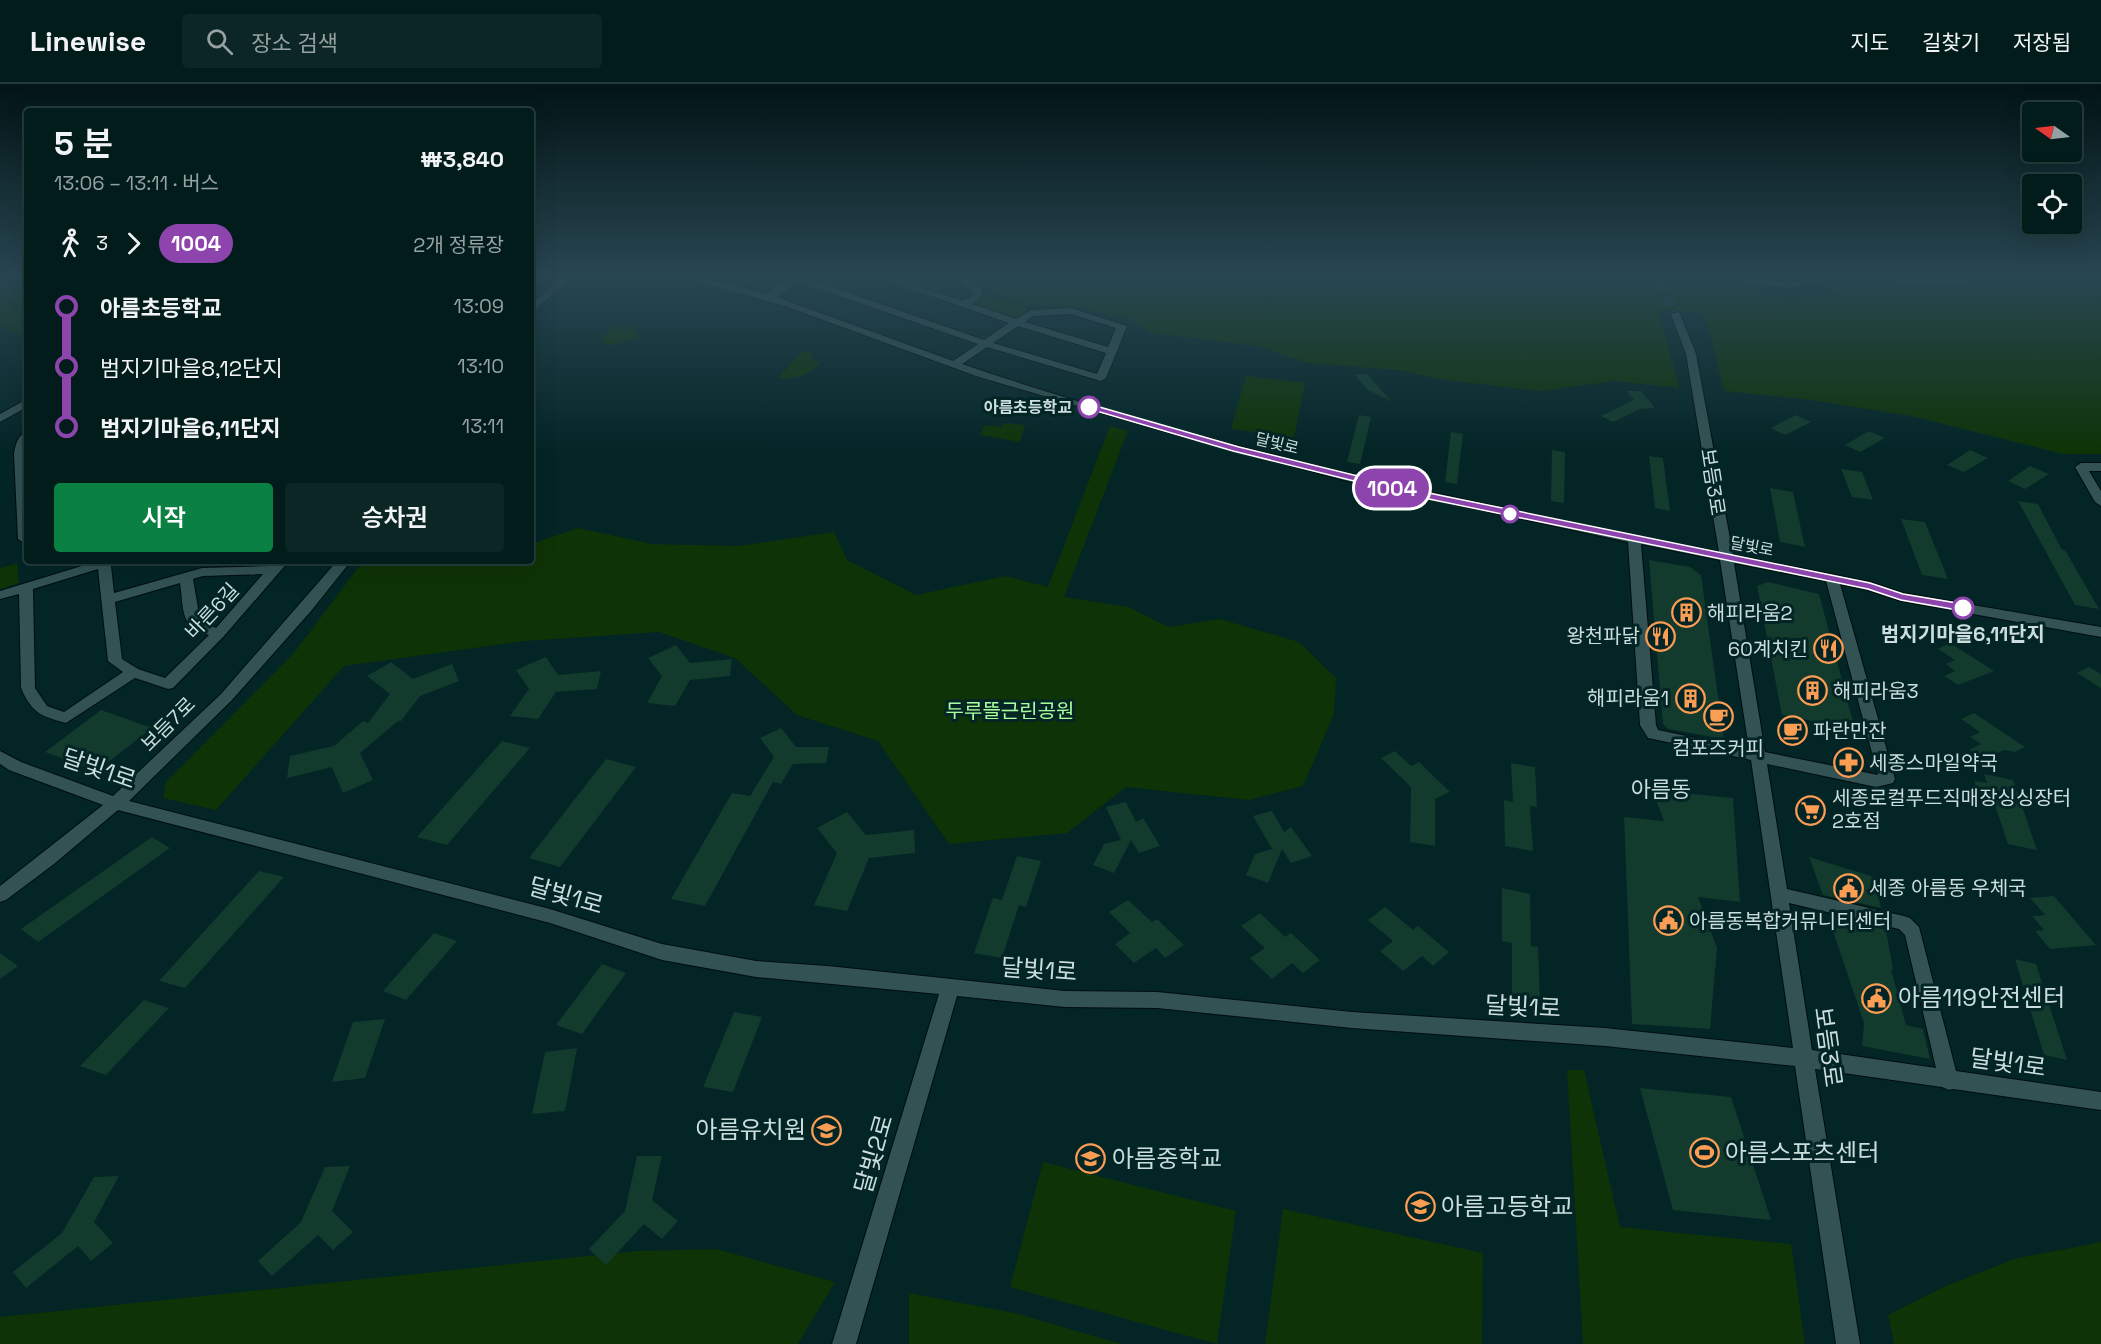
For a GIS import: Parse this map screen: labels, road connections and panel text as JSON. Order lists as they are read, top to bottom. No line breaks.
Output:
{"streets":{"street":["달빛로","보듬3로","바른6길","보듬7로","달빛1로","달빛2로"]},"crossings":[["달빛로","보듬3로"],["보듬3로","달빛1로"],["보듬7로","달빛1로"],["달빛1로","달빛2로"]],"districts":["아름동"],"parks":["두루뜰근린공원"],"places":{"other":["아름초등학교","범지기마을6,11단지"],"building":["해피라움2","해피라움3","해피라움1"],"restaurant":["왕천파닭","60계치킨"],"cafe":["컴포즈커피","파란만잔"],"pharmacy":["세종스마일약국"],"supermarket":["세종로컬푸드직매장싱싱장터 2호점"],"public building":["세종 아름동 우체국","아름동복합커뮤니티센터","아름119안전센터"],"school or university":["아름유치원","아름중학교","아름고등학교"],"sports":["아름스포츠센터"]},"lines":["bus line 1004"],"north":"left","page":{"header":"Linewise","search":"장소 검색","nav":["지도","길찾기","저장됨"],"on_map":"1004","heading":["5 분","13:06 – 13:11 · 버스","₩3,840"],"legs":["3","1004","2개 정류장"],"list":[{"name":"아름초등학교","value":"13:09"},{"name":"범지기마을8,12단지","value":"13:10"},{"name":"범지기마을6,11단지","value":"13:11"}],"buttons":["시작","승차권"]}}
